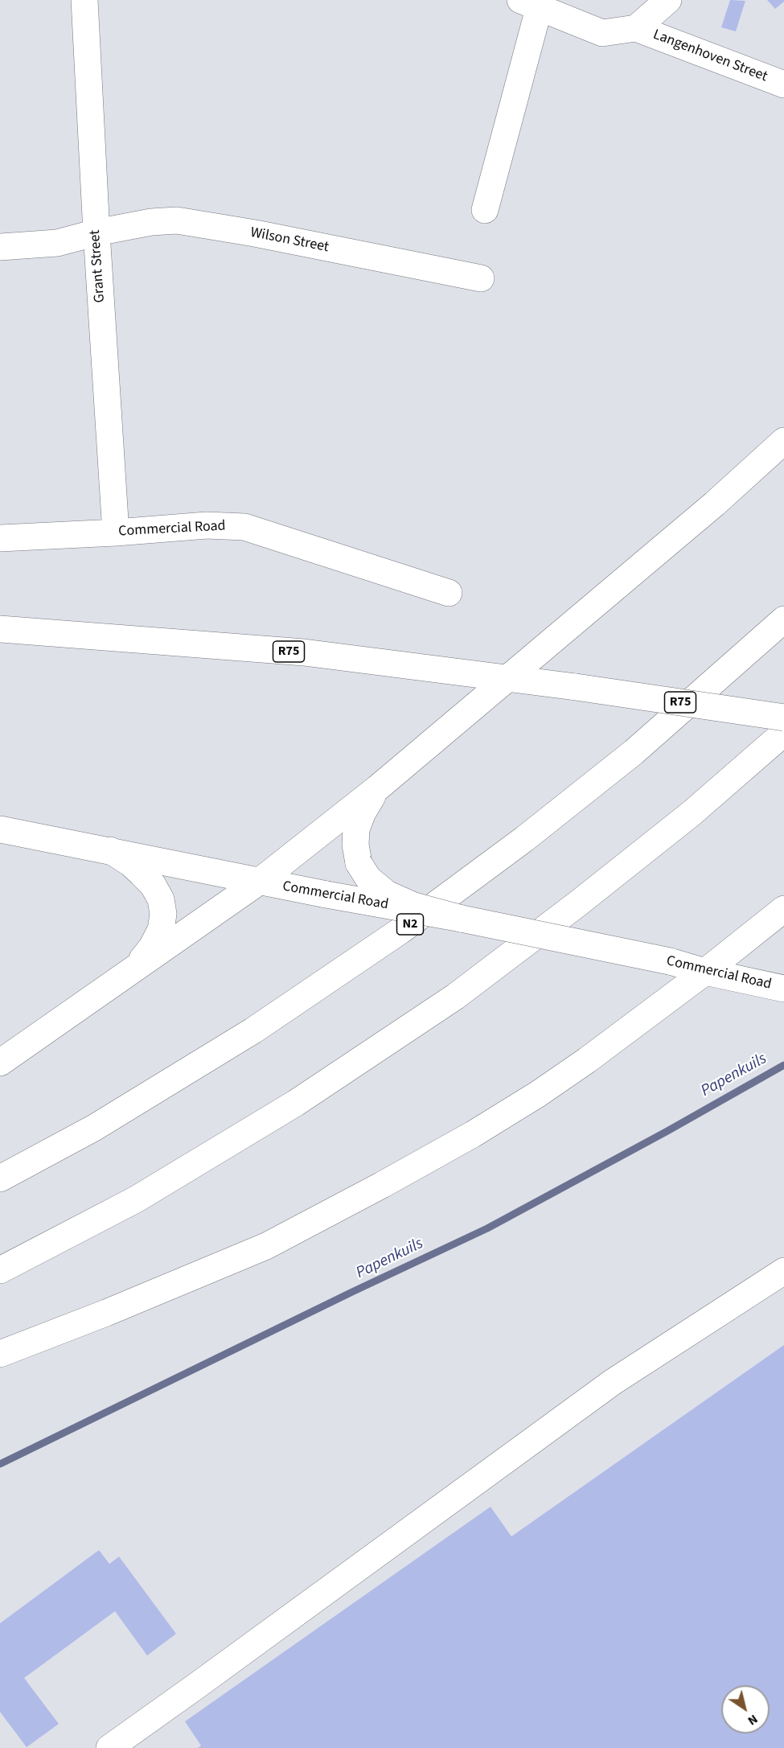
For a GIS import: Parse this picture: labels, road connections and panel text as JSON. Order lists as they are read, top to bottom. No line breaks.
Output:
{"streets":{"main road":["Langenhoven Street","Wilson Street","Grant Street","Commercial Road","R75","N2"]},"crossings":[["Wilson Street","Grant Street"],["Grant Street","Commercial Road"]],"water":["Papenkuils"],"north":"bottom right"}
